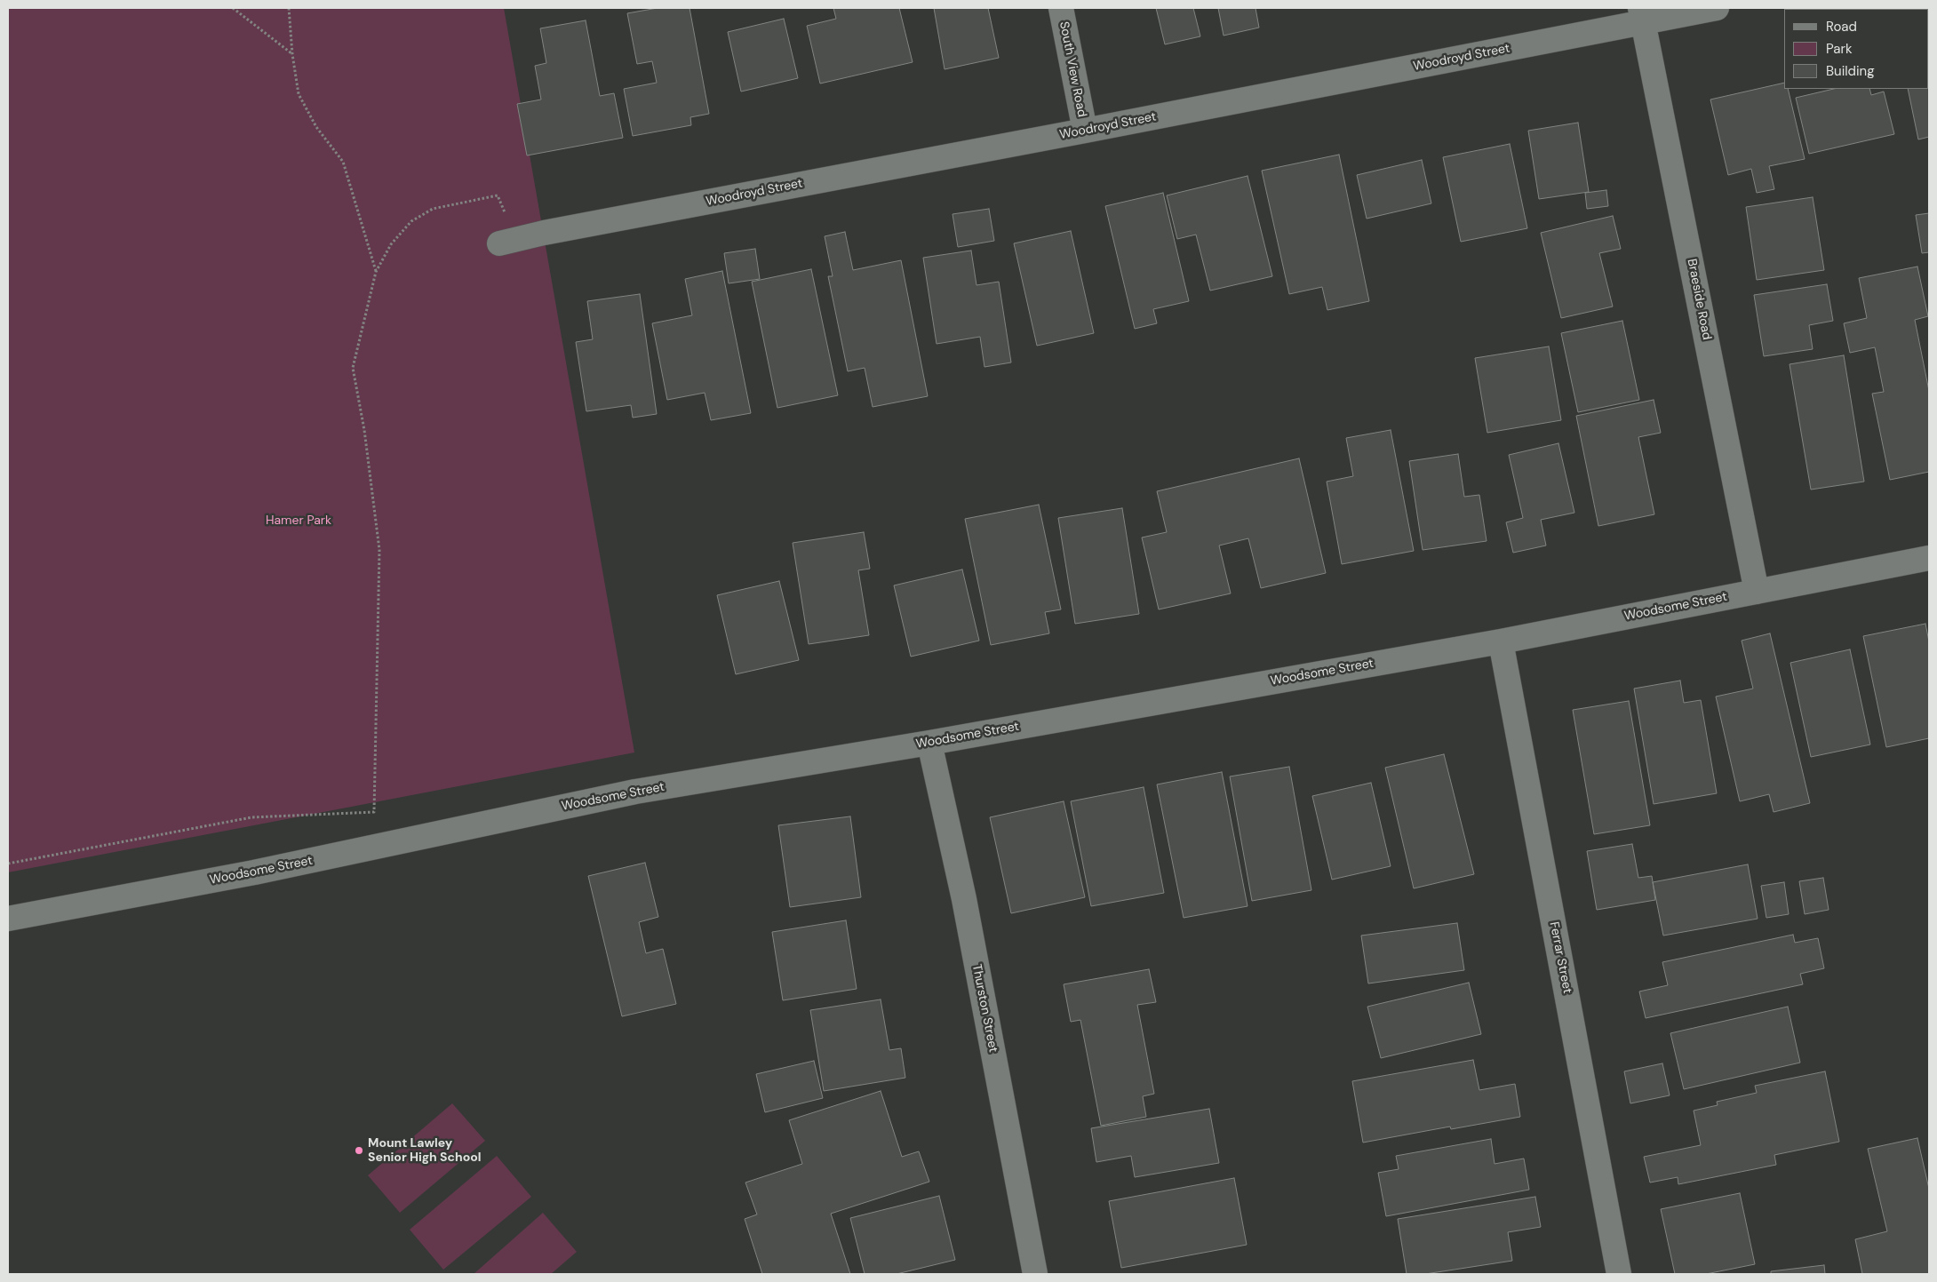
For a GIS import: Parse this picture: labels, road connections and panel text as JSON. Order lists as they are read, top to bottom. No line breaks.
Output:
{"streets":{"street":["Woodroyd Street","South View Road","Braeside Road","Woodsome Street","Ferrar Street","Thurston Street"]},"crossings":[["Woodroyd Street","South View Road"],["Woodroyd Street","Braeside Road"],["Braeside Road","Woodsome Street"],["Woodsome Street","Ferrar Street"],["Woodsome Street","Thurston Street"]],"parks":["Hamer Park"],"places":["Mount Lawley Senior High School"],"legend":["Road","Park","Building"]}
